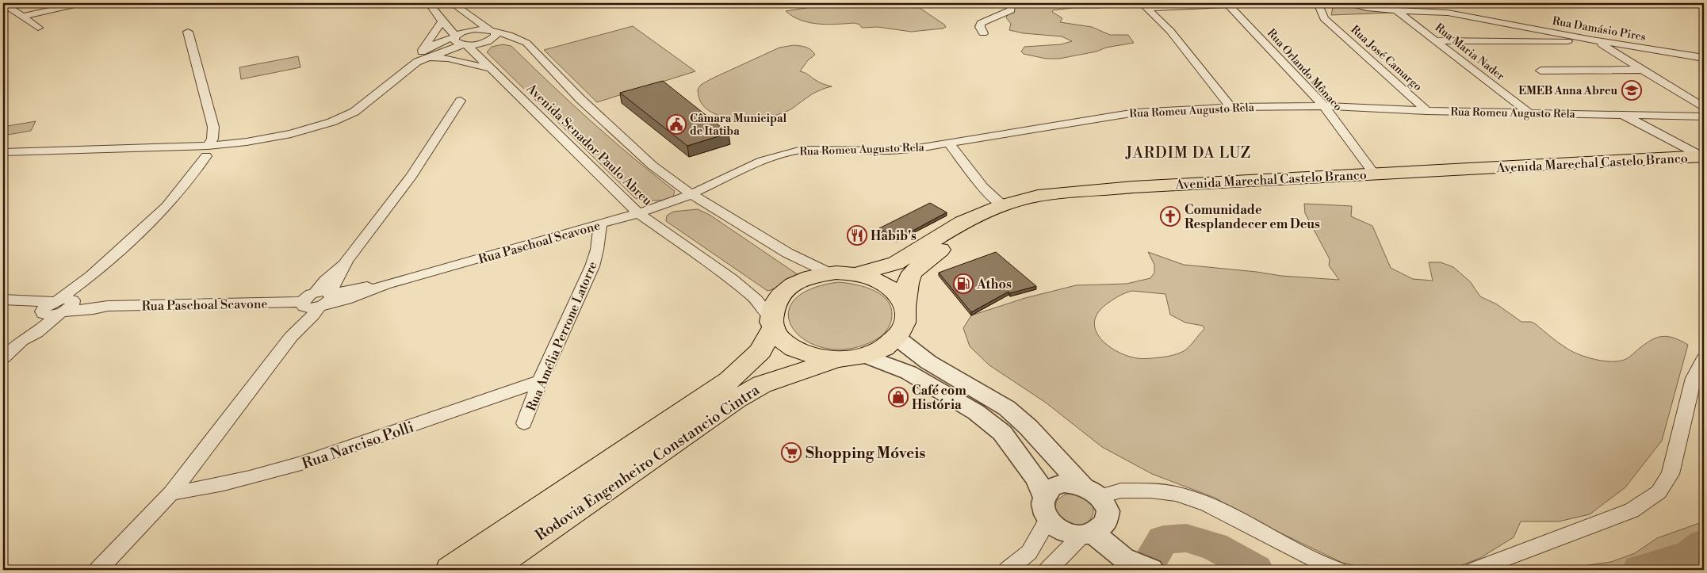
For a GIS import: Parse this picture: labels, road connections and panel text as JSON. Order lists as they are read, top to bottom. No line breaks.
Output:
{"streets":{"main road":["Avenida Marechal Castelo Branco","Rodovia Engenheiro Constancio Cintra"],"street":["Rua Damásio Pires","Rua Maria Nader","Rua José Camargo","Rua Orlando Mônaco","Rua Romeu Augusto Rela","Avenida Senador Paulo Abreu","Rua Paschoal Scavone","Rua Amélia Perrone Latorre","Rua Narciso Polli"]},"crossings":[["Rua Damásio Pires","Rua Maria Nader"],["Rua Maria Nader","Rua Romeu Augusto Rela"],["Rua José Camargo","Rua Romeu Augusto Rela"],["Rua Orlando Mônaco","Rua Romeu Augusto Rela"],["Rua Orlando Mônaco","Avenida Marechal Castelo Branco"],["Rua Romeu Augusto Rela","Rua Paschoal Scavone"],["Avenida Senador Paulo Abreu","Avenida Marechal Castelo Branco"],["Avenida Senador Paulo Abreu","Rua Paschoal Scavone"],["Avenida Senador Paulo Abreu","Rodovia Engenheiro Constancio Cintra"],["Avenida Marechal Castelo Branco","Rodovia Engenheiro Constancio Cintra"],["Rua Paschoal Scavone","Rua Amélia Perrone Latorre"],["Rua Amélia Perrone Latorre","Rua Narciso Polli"]],"districts":["JARDIM DA LUZ"],"places":{"school or university":["EMEB Anna Abreu"],"public building":["Câmara Municipal de Itatiba"],"church":["Comunidade Resplandecer em Deus"],"restaurant":["Habib's"],"fuel station":["Athos"],"shop":["Café com História"],"supermarket":["Shopping Móveis"]}}
